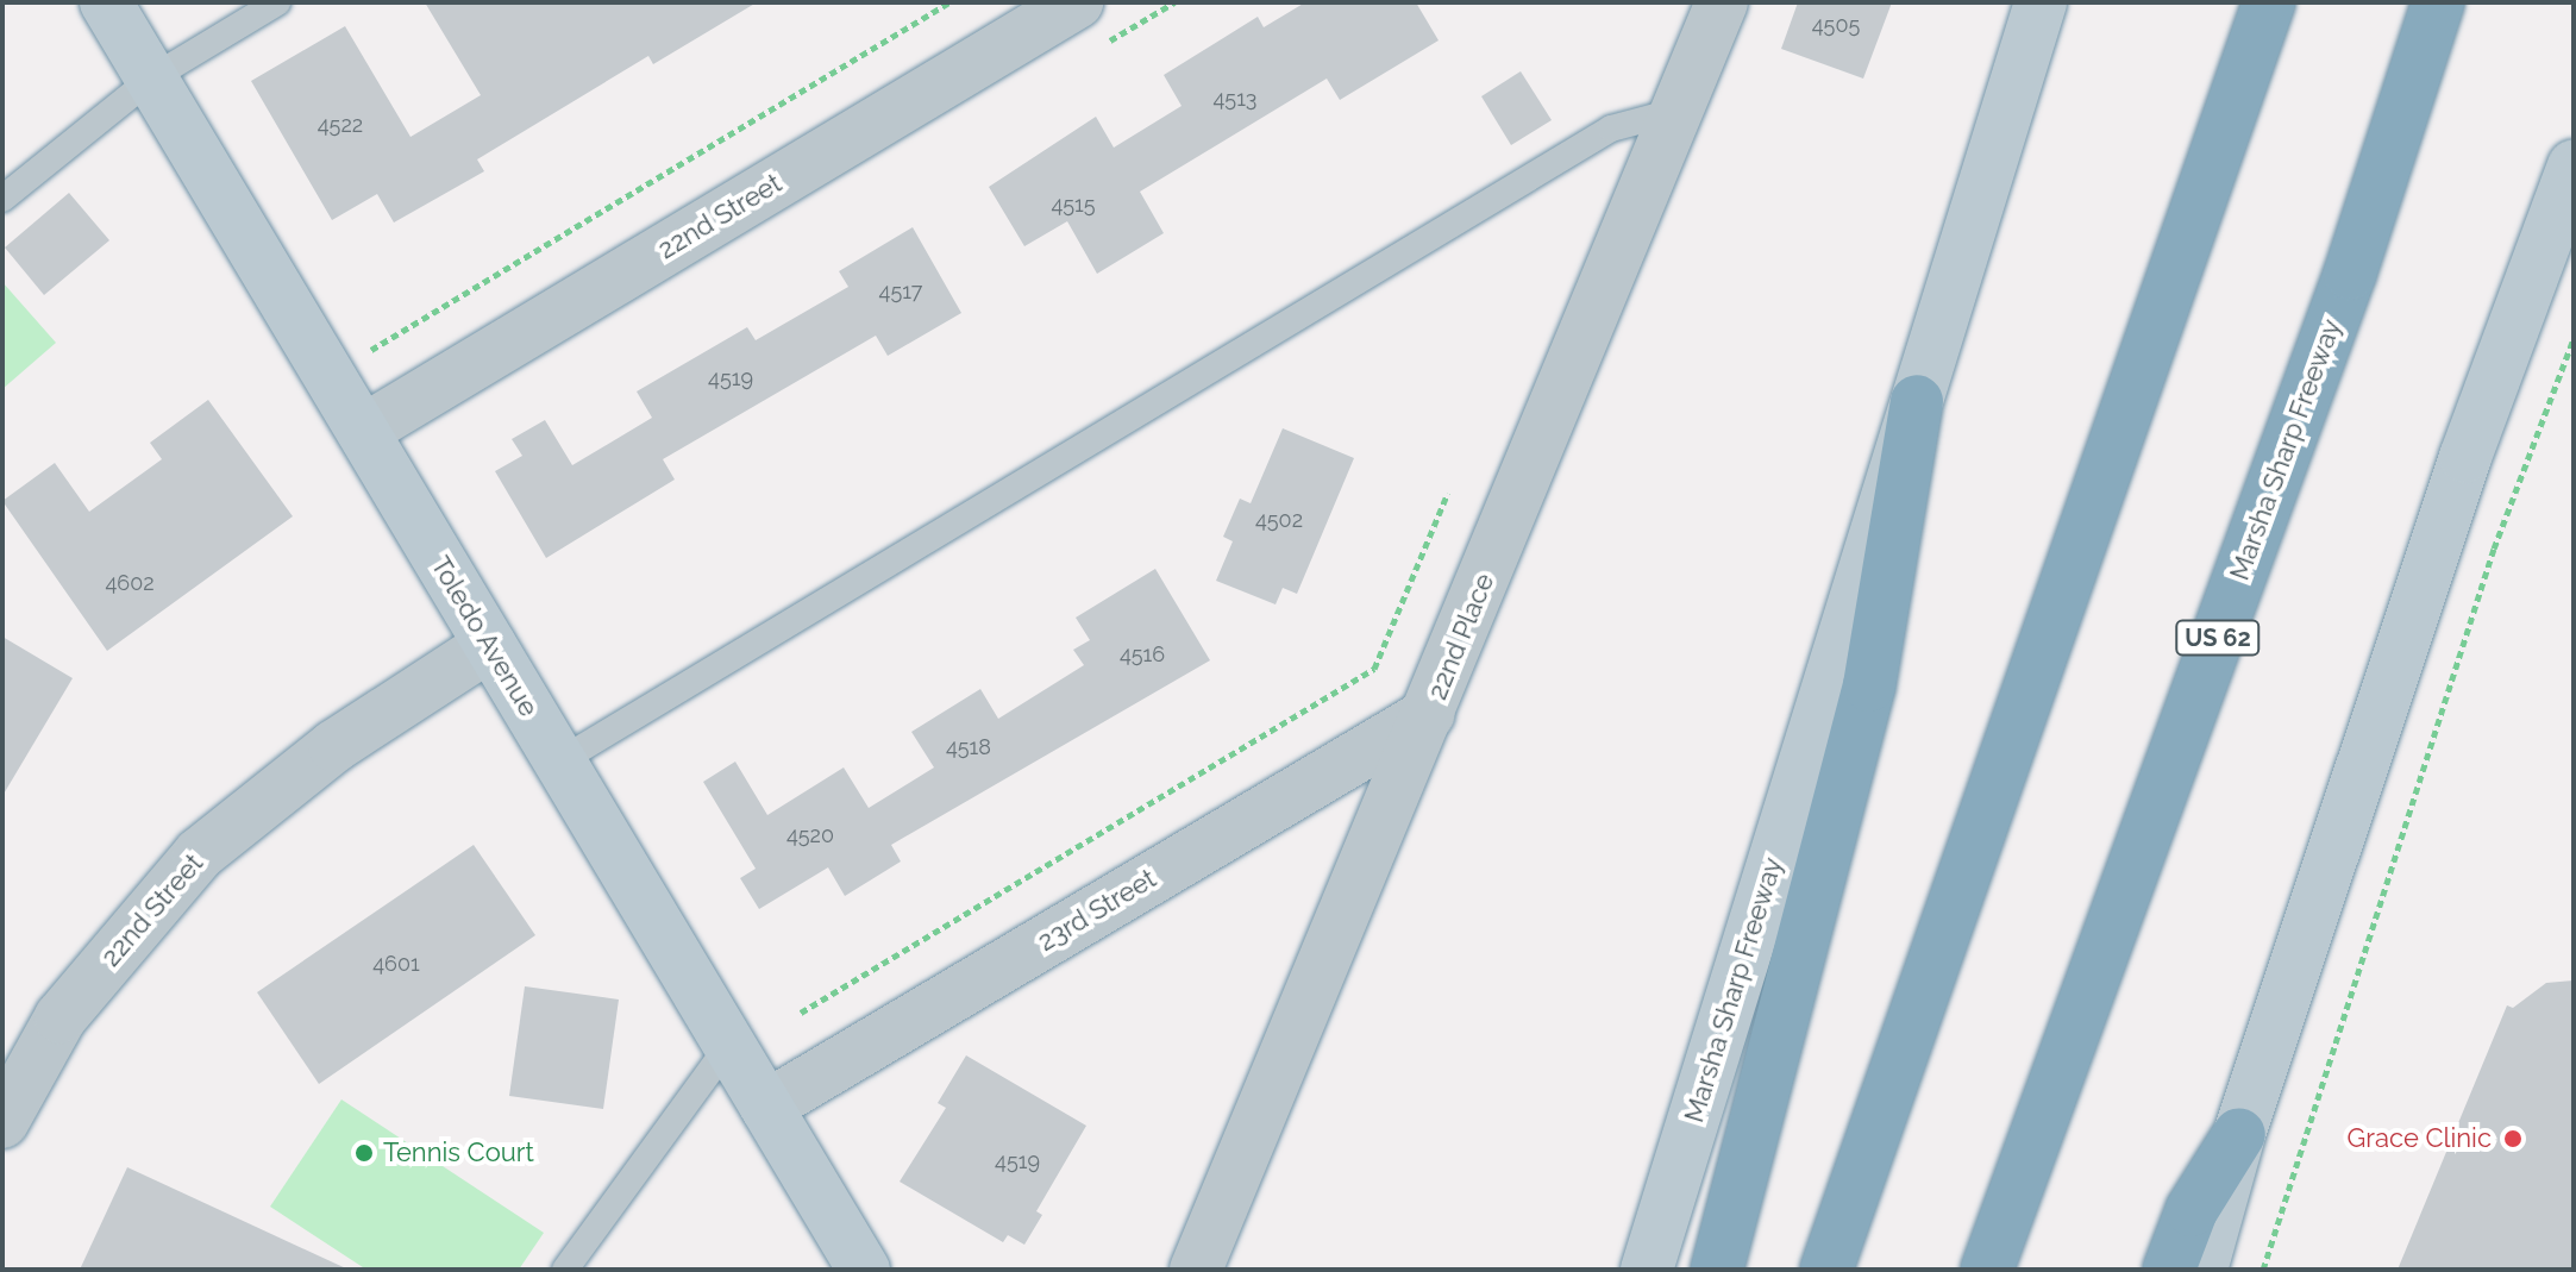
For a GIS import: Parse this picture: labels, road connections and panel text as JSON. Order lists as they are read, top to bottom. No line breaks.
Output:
{"streets":{"highway":["Marsha Sharp Freeway","US 62"],"main road":["Toledo Avenue"],"street":["22nd Street","22nd Place","23rd Street"]},"crossings":[["22nd Street","Toledo Avenue"],["Toledo Avenue","23rd Street"],["22nd Place","23rd Street"]],"places":["Grace Clinic","Tennis Court"],"house_numbers":["4505","4513","4522","4515","4517","4519","4502","4602","4516","4518","4520","4601","4519"]}
